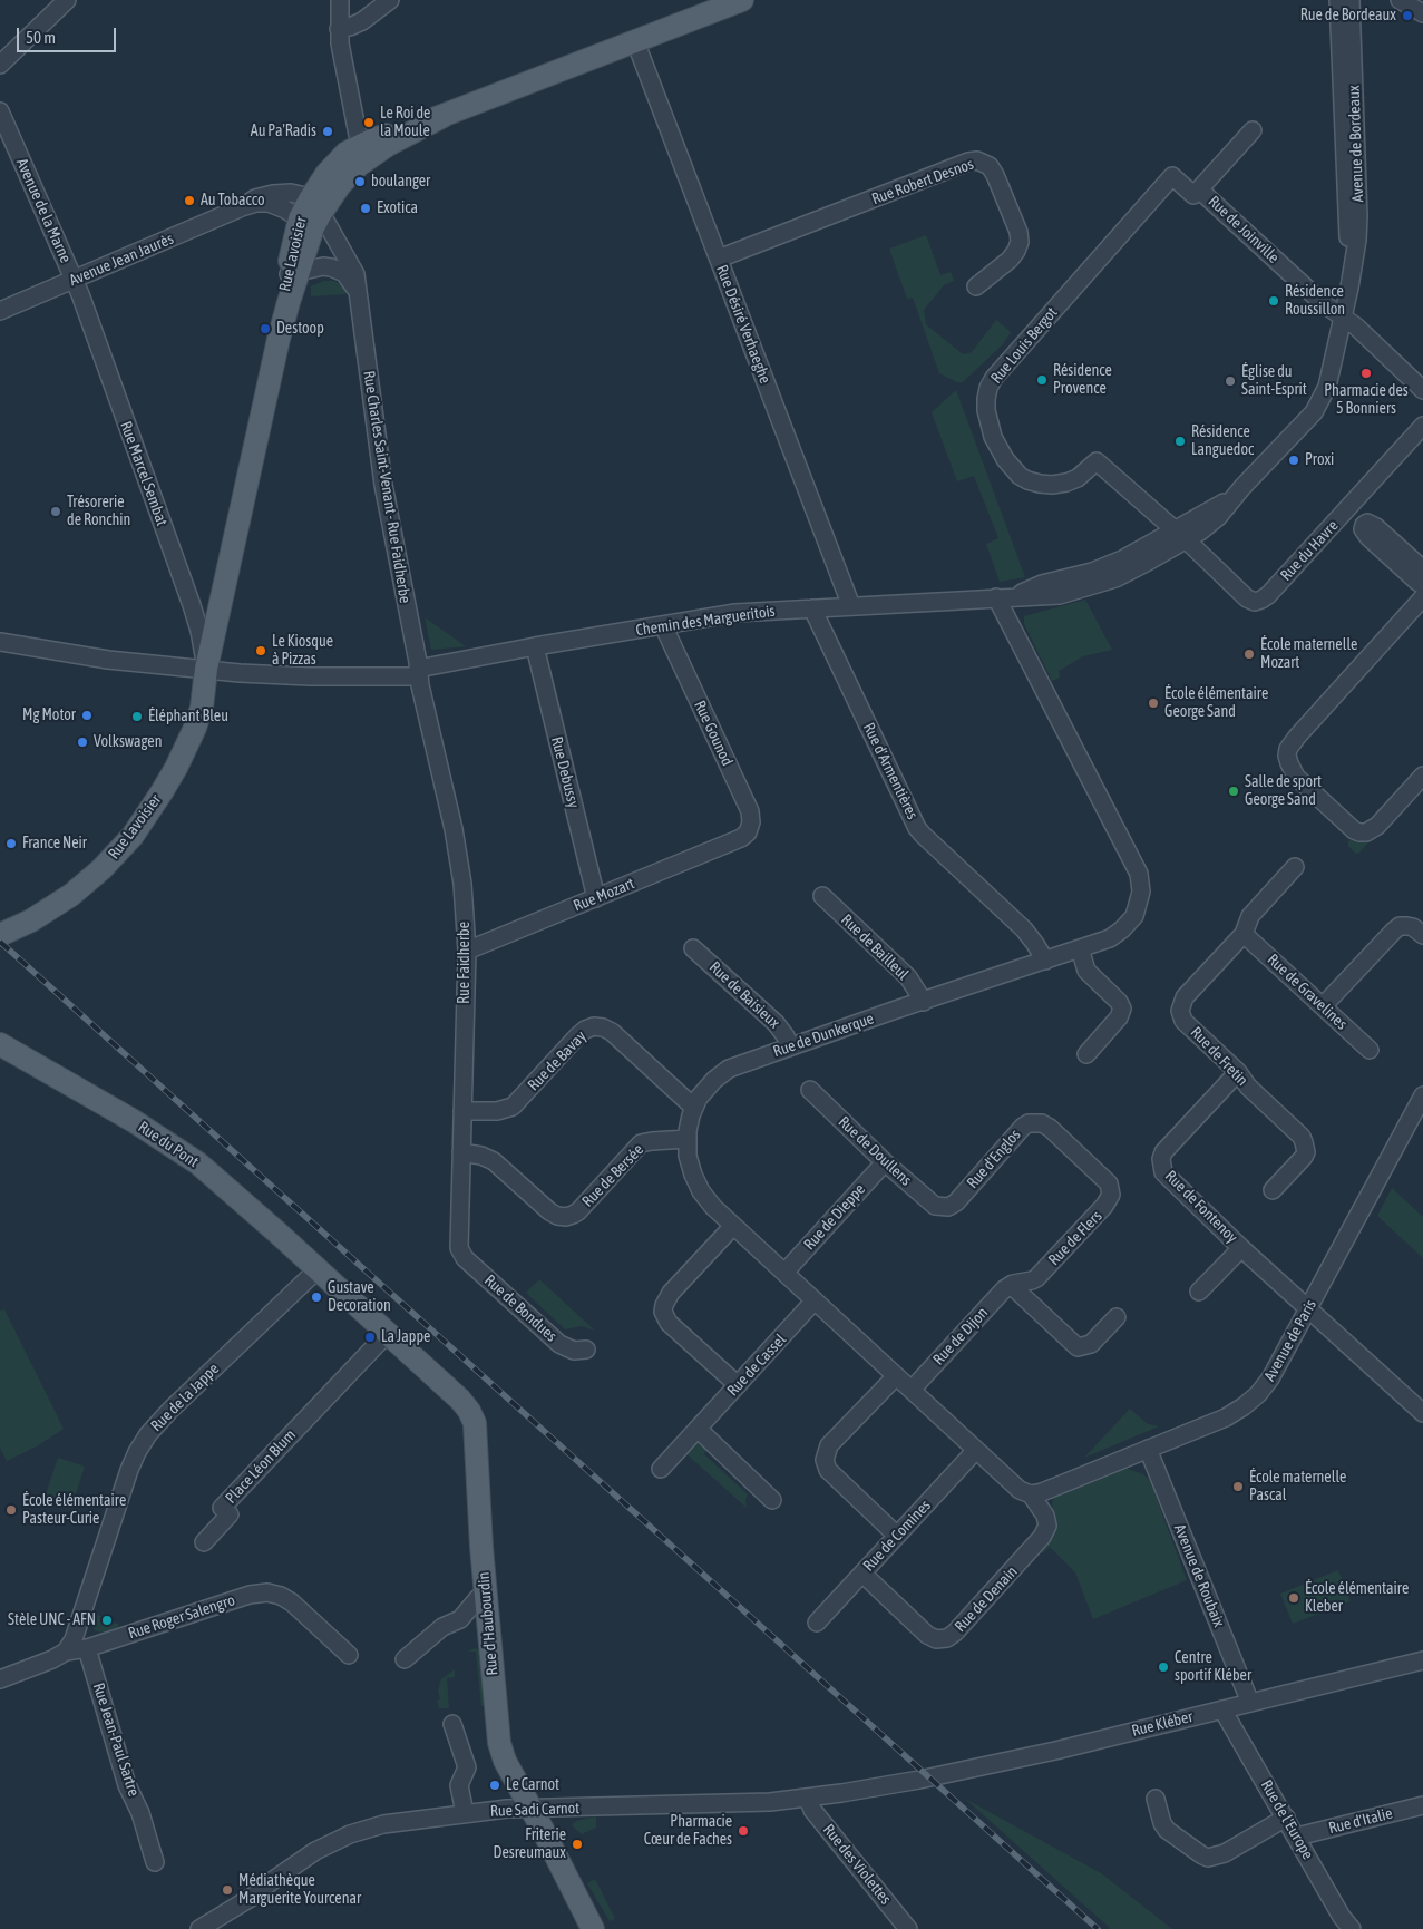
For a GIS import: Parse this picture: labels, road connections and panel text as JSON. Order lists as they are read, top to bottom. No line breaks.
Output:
{"streets":{"main road":["Rue Lavoisier","Rue du Pont","Rue d'Haubourdin"],"street":["Avenue de Bordeaux","Rue Robert Desnos","Avenue de la Marne","Rue de Joinville","Avenue Jean Jaurès","Rue Désiré Verhaeghe","Rue Louis Bergot","Rue Marcel Sembat","Rue Charles Saint-Venant - Rue Faidherbe","Rue du Havre","Chemin des Margueritois","Rue Gounod","Rue d'Armentières","Rue Debussy","Rue Mozart","Rue de Bailleul","Rue Faidherbe","Rue de Gravelines","Rue de Baisieux","Rue de Dunkerque","Rue de Fretin","Rue de Bavay","Rue de Doullens","Rue d'Englos","Rue de Bersée","Rue de Fontenoy","Rue de Dieppe","Rue de Flers","Rue de Bondues","Rue de Dijon","Avenue de Paris","Rue de Cassel","Rue de la Jappe","Place Léon Blum","Rue de Comines","Avenue de Roubaix","Rue de Denain","Rue Roger Salengro","Rue Kléber","Rue Jean-Paul Sartre","Rue Sadi Carnot","Rue de l'Europe","Rue d'Italie","Rue des Violettes"]},"crossings":[["Avenue de Bordeaux","Rue de Joinville"],["Avenue de Bordeaux","Rue Louis Bergot"],["Avenue de Bordeaux","Rue du Havre"],["Avenue de Bordeaux","Chemin des Margueritois"],["Avenue de Bordeaux","Rue de Dunkerque"],["Rue Robert Desnos","Rue Désiré Verhaeghe"],["Avenue de la Marne","Avenue Jean Jaurès"],["Avenue de la Marne","Rue Marcel Sembat"],["Rue de Joinville","Rue Louis Bergot"],["Rue Lavoisier","Avenue Jean Jaurès"],["Rue Lavoisier","Rue Marcel Sembat"],["Rue Lavoisier","Rue Charles Saint-Venant - Rue Faidherbe"],["Rue Lavoisier","Chemin des Margueritois"],["Avenue Jean Jaurès","Rue Marcel Sembat"],["Avenue Jean Jaurès","Rue Charles Saint-Venant - Rue Faidherbe"],["Rue Désiré Verhaeghe","Chemin des Margueritois"],["Rue Louis Bergot","Rue du Havre"],["Rue Marcel Sembat","Chemin des Margueritois"],["Rue Charles Saint-Venant - Rue Faidherbe","Chemin des Margueritois"],["Rue Charles Saint-Venant - Rue Faidherbe","Rue Faidherbe"],["Chemin des Margueritois","Rue Gounod"],["Chemin des Margueritois","Rue d'Armentières"],["Chemin des Margueritois","Rue Debussy"],["Chemin des Margueritois","Rue Faidherbe"],["Chemin des Margueritois","Rue de Dunkerque"],["Rue Gounod","Rue Mozart"],["Rue d'Armentières","Rue de Dunkerque"],["Rue Debussy","Rue Mozart"],["Rue Mozart","Rue Faidherbe"],["Rue de Bailleul","Rue de Dunkerque"],["Rue Faidherbe","Rue de Bavay"],["Rue Faidherbe","Rue de Bersée"],["Rue Faidherbe","Rue de Bondues"],["Rue de Gravelines","Rue de Fretin"],["Rue de Baisieux","Rue de Dunkerque"],["Rue de Dunkerque","Rue de Bavay"],["Rue de Dunkerque","Rue de Bersée"],["Rue de Dunkerque","Rue de Dieppe"],["Rue de Dunkerque","Rue de Dijon"],["Rue de Dunkerque","Avenue de Paris"],["Rue de Dunkerque","Rue de Cassel"],["Rue de Dunkerque","Rue de Comines"],["Rue de Dunkerque","Rue de Denain"],["Rue de Fretin","Rue de Fontenoy"],["Rue du Pont","Rue de la Jappe"],["Rue du Pont","Rue d'Haubourdin"],["Rue de Doullens","Rue d'Englos"],["Rue de Doullens","Rue de Dieppe"],["Rue d'Englos","Rue de Flers"],["Rue de Fontenoy","Avenue de Paris"],["Rue de Flers","Rue de Dijon"],["Avenue de Paris","Avenue de Roubaix"],["Avenue de Paris","Rue de Denain"],["Rue de la Jappe","Rue Roger Salengro"],["Rue de la Jappe","Rue d'Haubourdin"],["Place Léon Blum","Rue d'Haubourdin"],["Rue de Comines","Rue de Denain"],["Avenue de Roubaix","Rue Kléber"],["Rue Roger Salengro","Rue Jean-Paul Sartre"],["Rue d'Haubourdin","Rue Sadi Carnot"],["Rue Kléber","Rue Sadi Carnot"],["Rue Kléber","Rue de l'Europe"],["Rue Sadi Carnot","Rue des Violettes"],["Rue de l'Europe","Rue d'Italie"]],"places":["Rue de Bordeaux","Le Roi de la Moule","Au Pa'Radis","boulanger","Au Tobacco","Exotica","Résidence Roussillon","Destoop","Pharmacie des 5 Bonniers","Résidence Provence","Église du Saint-Esprit","Résidence Languedoc","Proxi","Trésorerie de Ronchin","Le Kiosque à Pizzas","École maternelle Mozart","École élémentaire George Sand","Mg Motor","Éléphant Bleu","Volkswagen","Salle de sport George Sand","France Neir","Gustave Decoration","La Jappe","École maternelle Pascal","École élémentaire Pasteur-Curie","École élémentaire Kleber","Stèle UNC - AFN","Centre sportif Kléber","Le Carnot","Pharmacie Cœur de Faches","Friterie Desreumaux","Médiathèque Marguerite Yourcenar"],"scale_bar":"50 m"}
